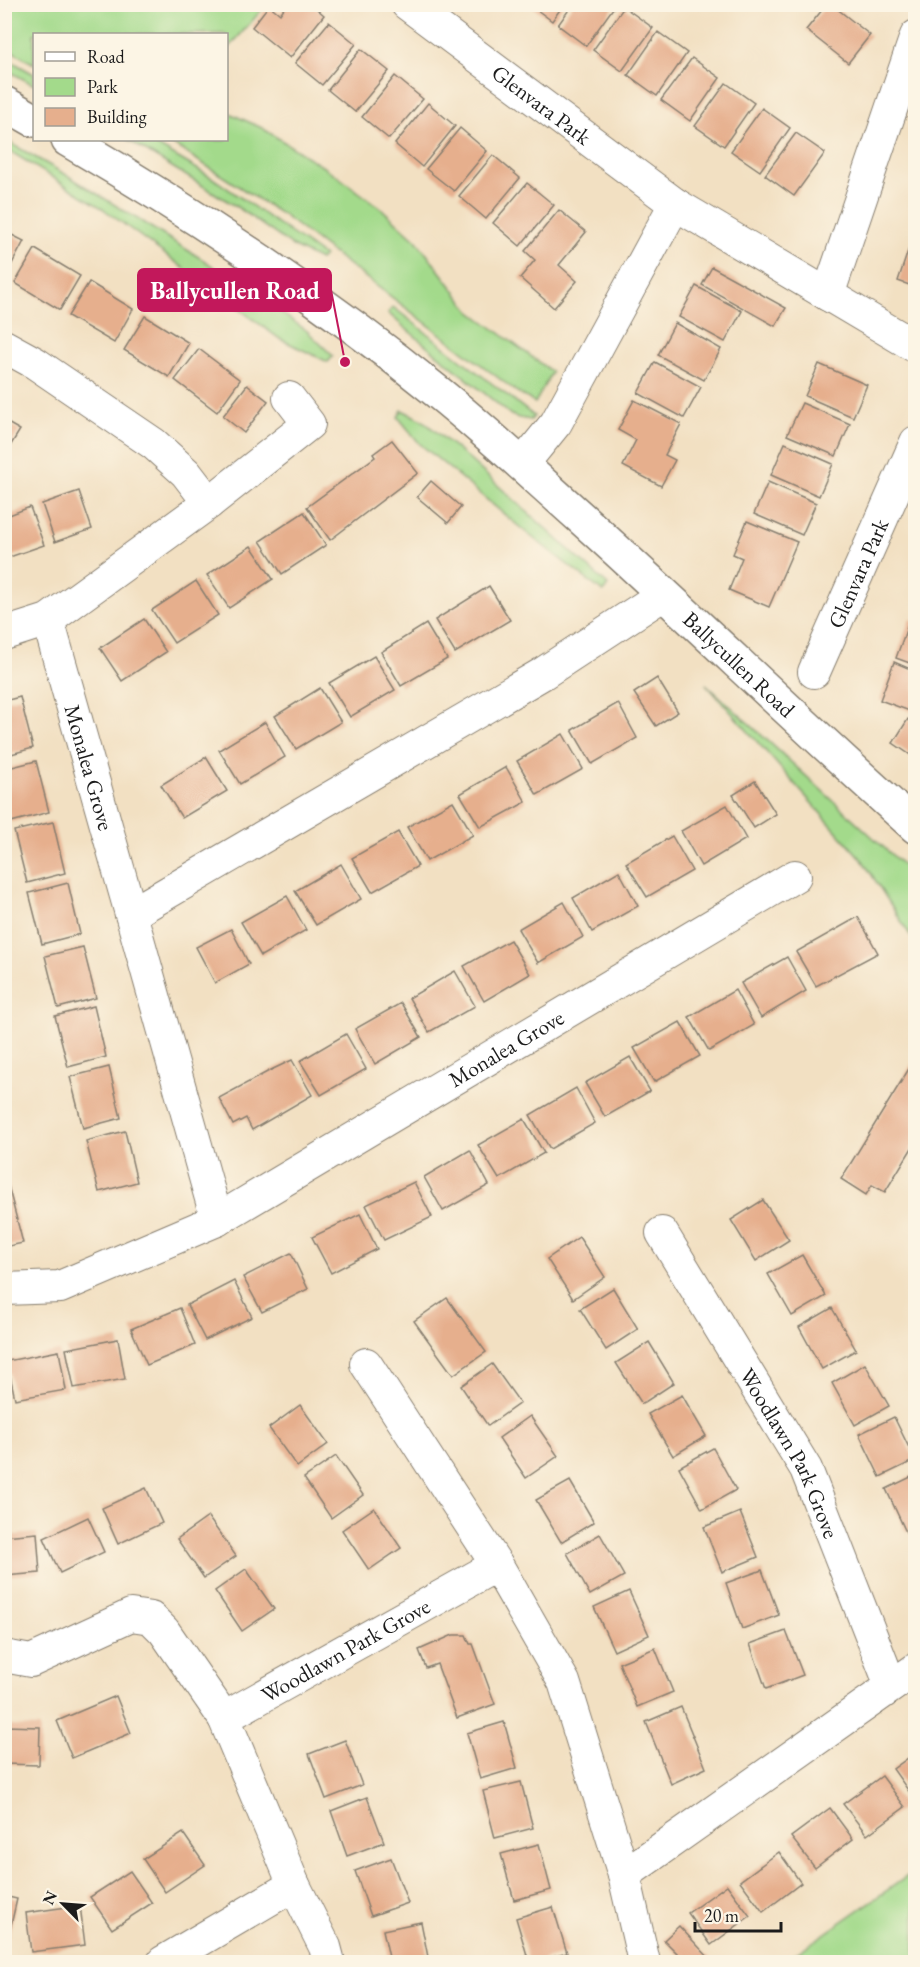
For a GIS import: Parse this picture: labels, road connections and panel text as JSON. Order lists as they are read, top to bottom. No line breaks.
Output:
{"streets":{"street":["Glenvara Park","Ballycullen Road","Monalea Grove","Woodlawn Park Grove"]},"places":["Ballycullen Road"],"legend":["Road","Park","Building"],"scale_bar":"20 m","north":"top left"}
